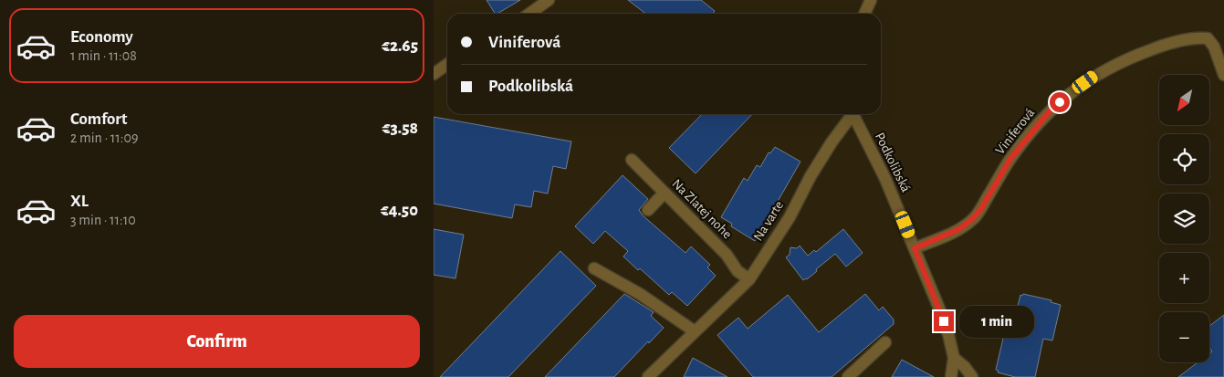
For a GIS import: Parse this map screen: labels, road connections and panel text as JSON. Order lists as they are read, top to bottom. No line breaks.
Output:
{"streets":{"street":["Viniferová","Podkolibská","Na Zlatej nohe","Na varte"]},"crossings":[["Viniferová","Podkolibská"],["Na Zlatej nohe","Na varte"]],"north":"bottom left","page":{"list":[{"name":"Economy","note":"1 min · 11:08","value":"€2.65"},{"name":"Comfort","note":"2 min · 11:09","value":"€3.58"},{"name":"XL","note":"3 min · 11:10","value":"€4.50"}],"banner":["Viniferová","Podkolibská"],"map_buttons":["+","−"],"buttons":"Confirm","bubble":"1 min"}}
